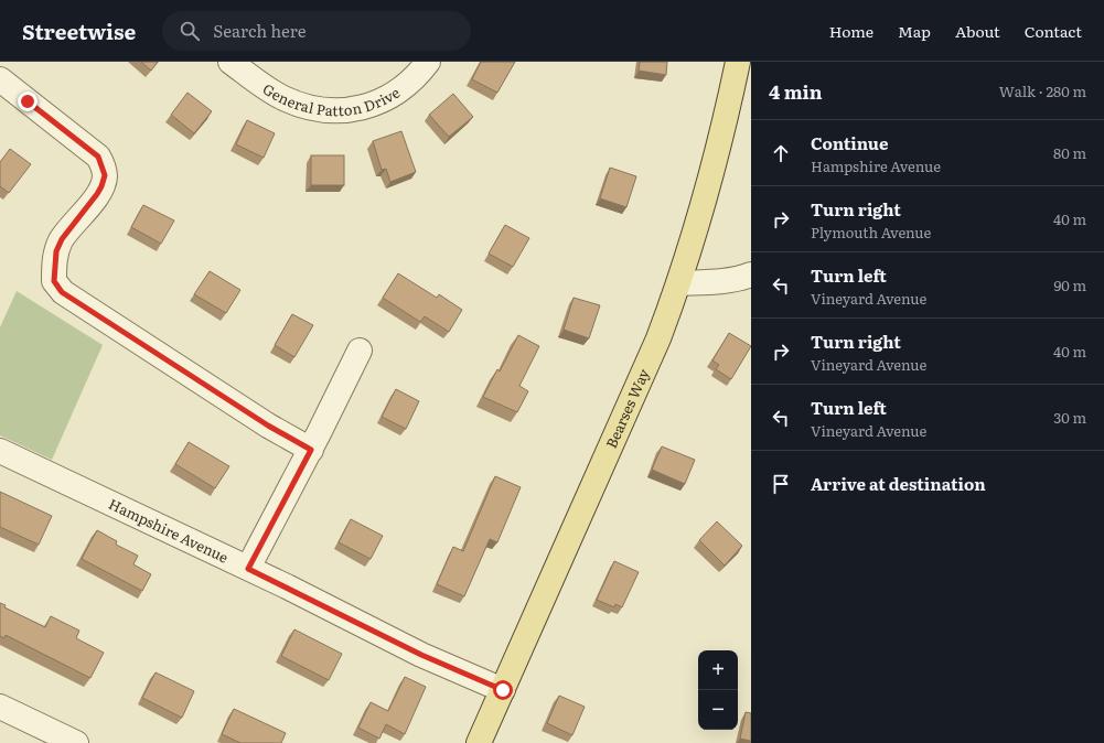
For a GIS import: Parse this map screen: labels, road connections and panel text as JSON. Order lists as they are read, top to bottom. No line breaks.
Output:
{"streets":{"main road":["Bearses Way"],"street":["General Patton Drive","Hampshire Avenue"]},"crossings":[["Bearses Way","Hampshire Avenue"]],"page":{"header":"Streetwise","search":"Search here","nav":["Home","Map","About","Contact"],"heading":["4 min","Walk · 280 m"],"list":[["Continue","Hampshire Avenue","80 m"],["Turn right","Plymouth Avenue","40 m"],["Turn left","Vineyard Avenue","90 m"],["Turn right","Vineyard Avenue","40 m"],["Turn left","Vineyard Avenue","30 m"],"Arrive at destination"],"map_buttons":["+","−"]}}
